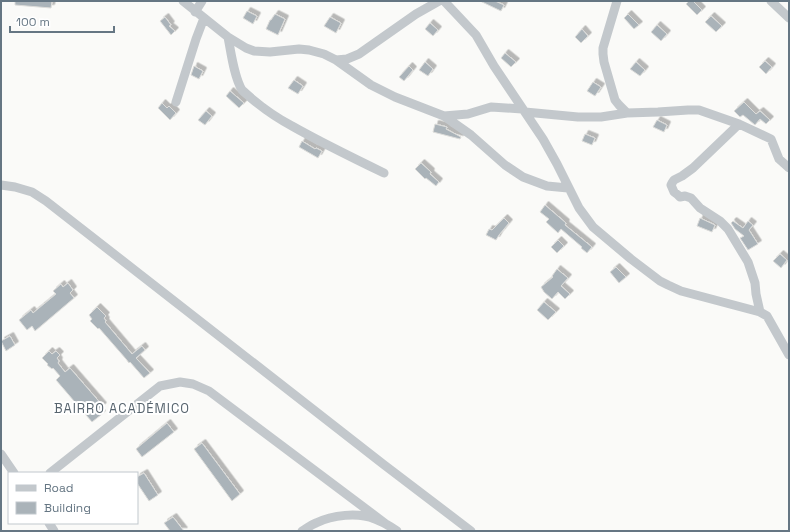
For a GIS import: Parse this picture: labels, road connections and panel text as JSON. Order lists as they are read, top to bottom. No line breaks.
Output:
{"districts":["BAIRRO ACADÉMICO"],"legend":["Road","Building"],"scale_bar":"100 m"}
